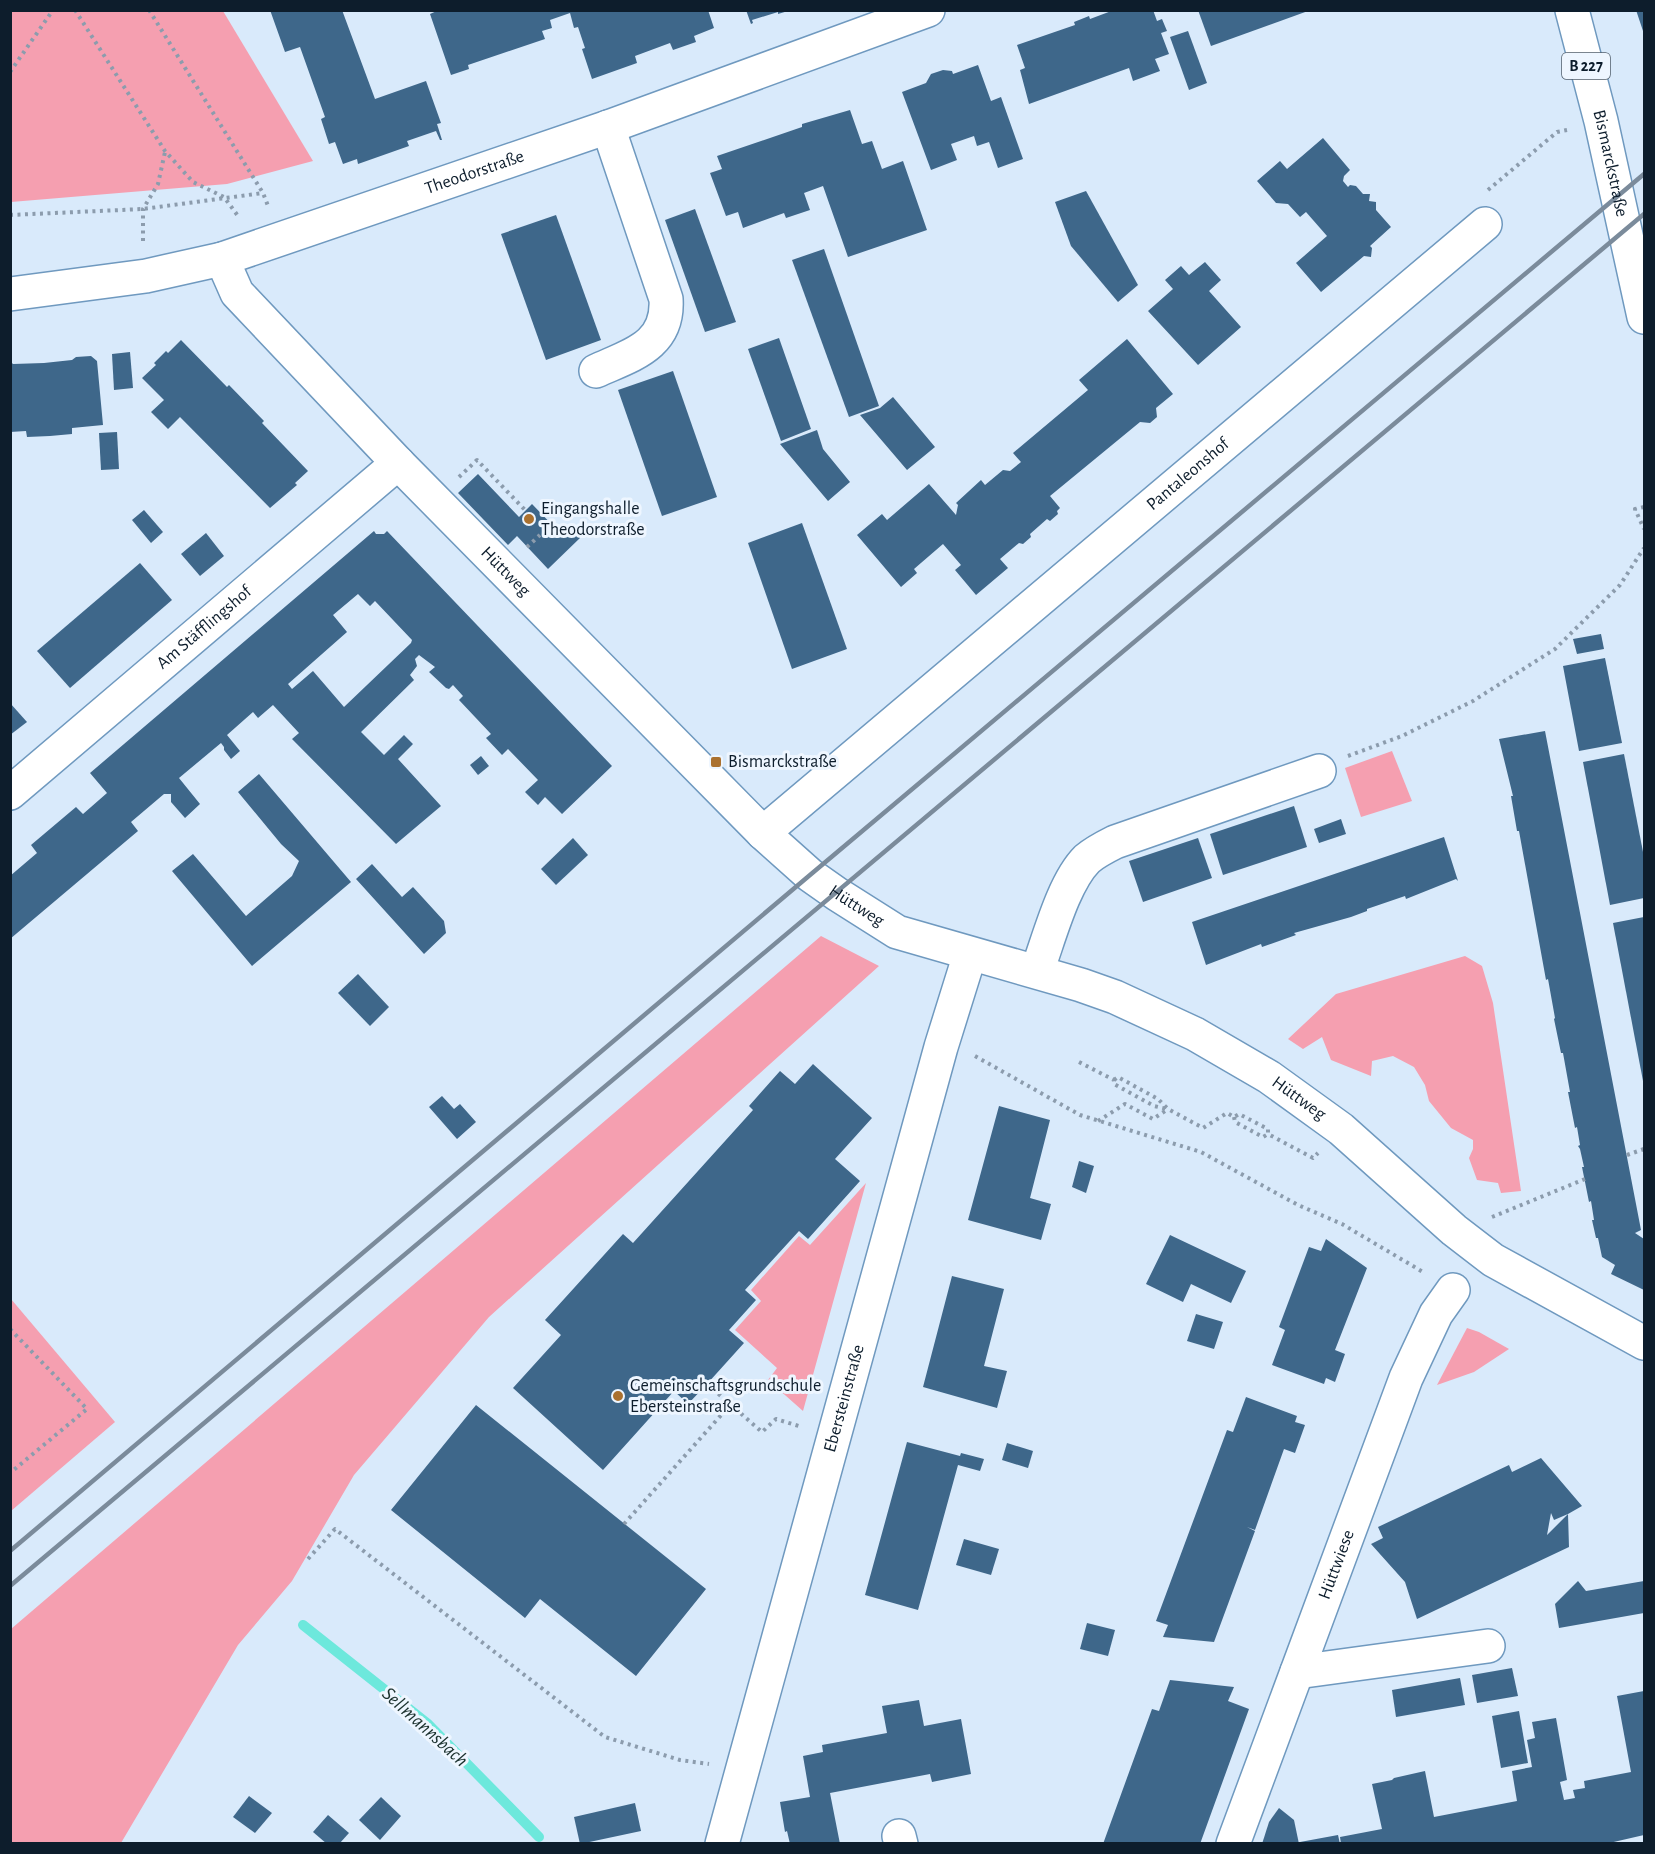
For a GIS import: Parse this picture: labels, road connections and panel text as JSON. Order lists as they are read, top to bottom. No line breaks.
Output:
{"streets":{"street":["B 227","Bismarckstraße","Theodorstraße","Pantaleonshof","Hüttweg","Am Stäfflingshof","Ebersteinstraße","Hüttwiese"]},"crossings":[["Theodorstraße","Hüttweg"],["Pantaleonshof","Hüttweg"],["Hüttweg","Am Stäfflingshof"],["Hüttweg","Ebersteinstraße"]],"water":["Sellmannsbach"],"places":{"other":["Eingangshalle Theodorstraße","Gemeinschaftsgrundschule Ebersteinstraße"],"transit":["Bismarckstraße"]}}
